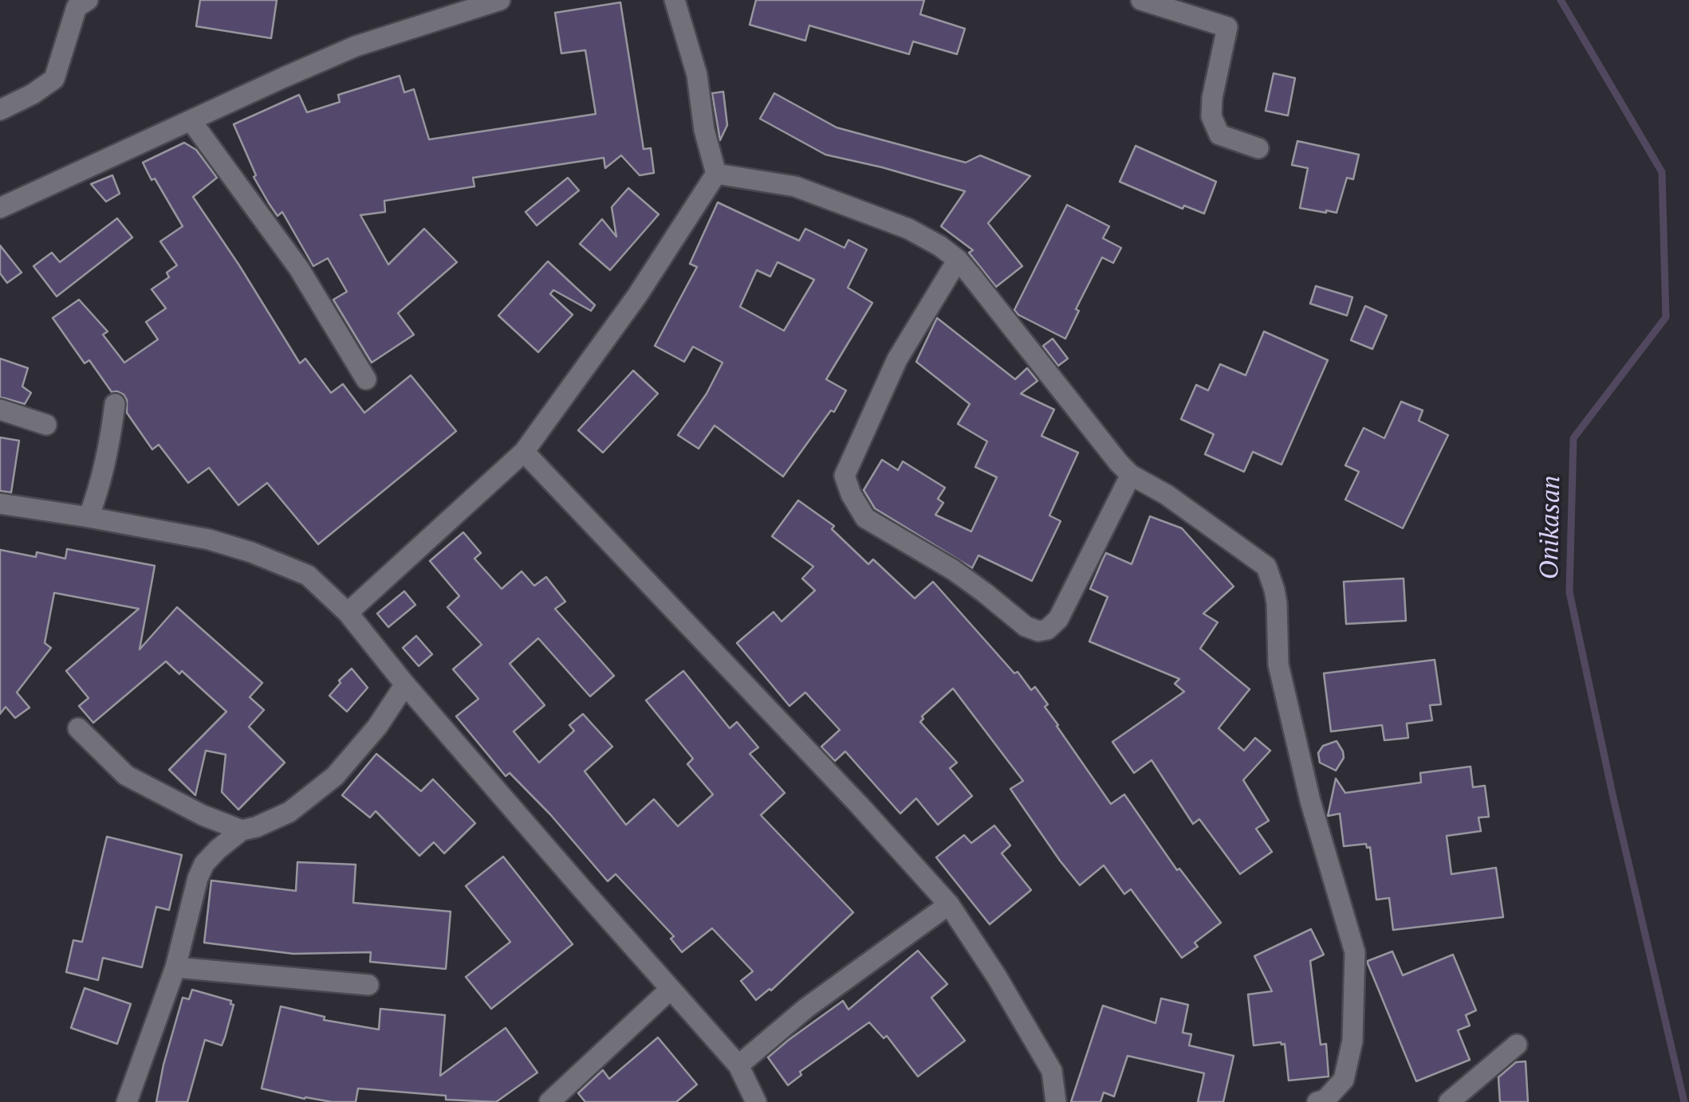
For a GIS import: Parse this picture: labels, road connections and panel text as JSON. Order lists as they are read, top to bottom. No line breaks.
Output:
{"water":["Onikasan"]}
